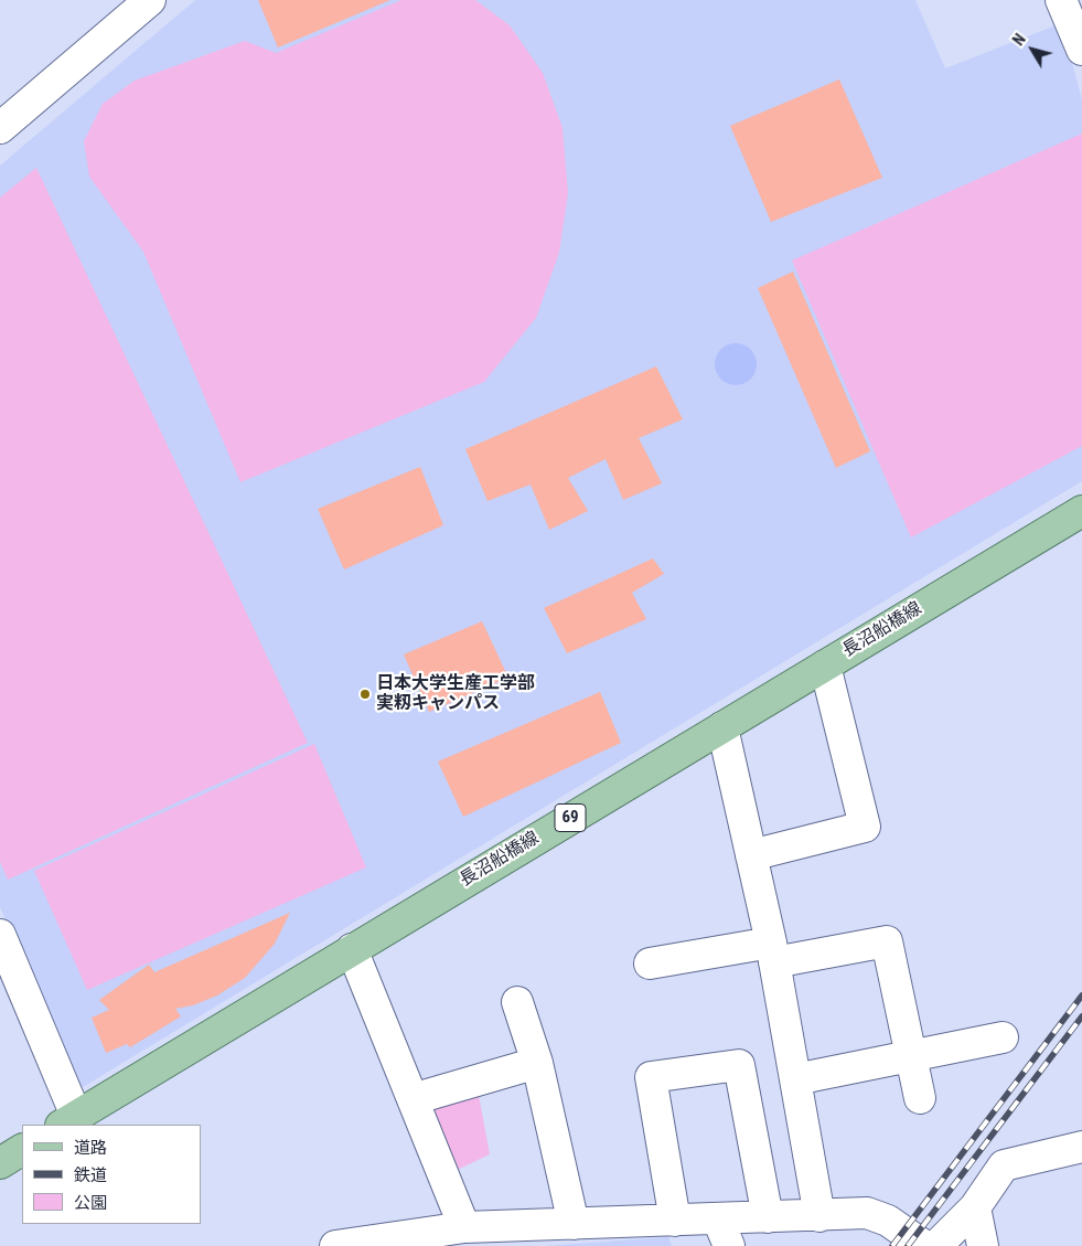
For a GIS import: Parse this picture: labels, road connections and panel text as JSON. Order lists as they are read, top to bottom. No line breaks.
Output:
{"streets":{"main road":["長沼船橋線","69"]},"places":["日本大学生産工学部 実籾キャンパス"],"legend":["道路","鉄道","公園"],"north":"top left"}
